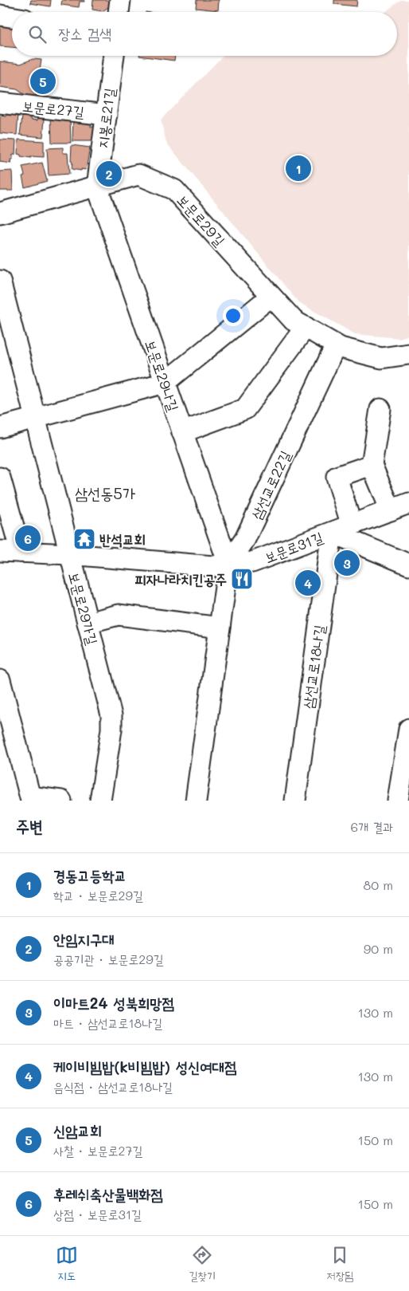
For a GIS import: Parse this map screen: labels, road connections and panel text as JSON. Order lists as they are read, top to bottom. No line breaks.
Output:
{"streets":{"street":["보문로27길","지봉로21길","보문로29길","보문로29나길","삼선교로22길","보문로31길","보문로29가길","삼선교로18나길"]},"crossings":[["보문로27길","지봉로21길"],["지봉로21길","보문로29길"],["지봉로21길","보문로29나길"],["보문로29길","보문로29나길"],["보문로29길","삼선교로22길"],["보문로29나길","삼선교로22길"],["보문로29나길","보문로31길"],["삼선교로22길","보문로31길"],["보문로31길","보문로29가길"],["보문로31길","삼선교로18나길"]],"districts":["삼선동5가"],"places":{"temple":["반석교회"],"restaurant":["피자나라치킨공주"]},"page":{"search":"장소 검색","pins":["5","1","2","6","3","4"],"heading":["주변","6개 결과"],"list":[{"mark":"1","name":"경동고등학교","note":"학교 · 보문로29길","value":"80 m"},{"mark":"2","name":"안임지구대","note":"공공기관 · 보문로29길","value":"90 m"},{"mark":"3","name":"이마트24 성북희망점","note":"마트 · 삼선교로18나길","value":"130 m"},{"mark":"4","name":"케이비빔밥(k비빔밥) 성신여대점","note":"음식점 · 삼선교로18나길","value":"130 m"},{"mark":"5","name":"신암교회","note":"사찰 · 보문로27길","value":"150 m"},{"mark":"6","name":"후레쉬축산물백화점","note":"상점 · 보문로31길","value":"150 m"}],"nav":["지도","길찾기","저장됨"]}}
